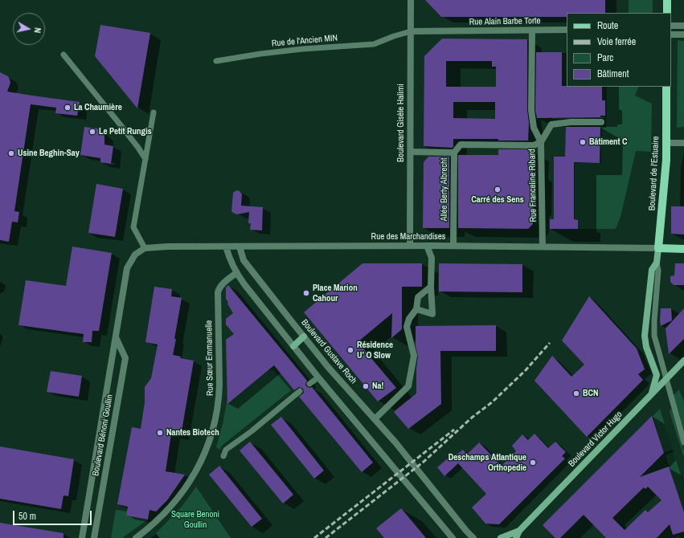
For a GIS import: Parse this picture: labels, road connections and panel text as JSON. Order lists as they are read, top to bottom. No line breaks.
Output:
{"streets":{"main road":["Boulevard de l'Estuaire","Boulevard Victor Hugo"],"street":["Rue Alain Barbe Torte","Boulevard Gisèle Halimi","Rue Franceline Ribard","Allée Berty Albrecht","Rue des Marchandises","Boulevard Gustave Roch","Rue Sœur Emmanuelle","Boulevard Bénoni Goullin"],"lane":["Rue de l'Ancien MIN"]},"crossings":[["Rue Alain Barbe Torte","Rue de l'Ancien MIN"],["Rue Alain Barbe Torte","Boulevard Gisèle Halimi"],["Rue Alain Barbe Torte","Rue Franceline Ribard"],["Rue de l'Ancien MIN","Boulevard Gisèle Halimi"],["Boulevard Gisèle Halimi","Rue des Marchandises"],["Boulevard de l'Estuaire","Rue des Marchandises"],["Boulevard de l'Estuaire","Boulevard Victor Hugo"],["Rue Franceline Ribard","Rue des Marchandises"],["Allée Berty Albrecht","Rue des Marchandises"],["Rue des Marchandises","Boulevard Gustave Roch"],["Rue des Marchandises","Boulevard Bénoni Goullin"]],"parks":["Square Benoni Goullin"],"places":["La Chaumière","Le Petit Rungis","Bâtiment C","Usine Beghin-Say","Carré des Sens","Place Marion Cahour","Résidence U’ O Slow","Na!","BCN","Nantes Biotech","Deschamps Atlantique Orthopedie"],"legend":["Route","Voie ferrée","Parc","Bâtiment"],"scale_bar":"50 m","north":"right"}
